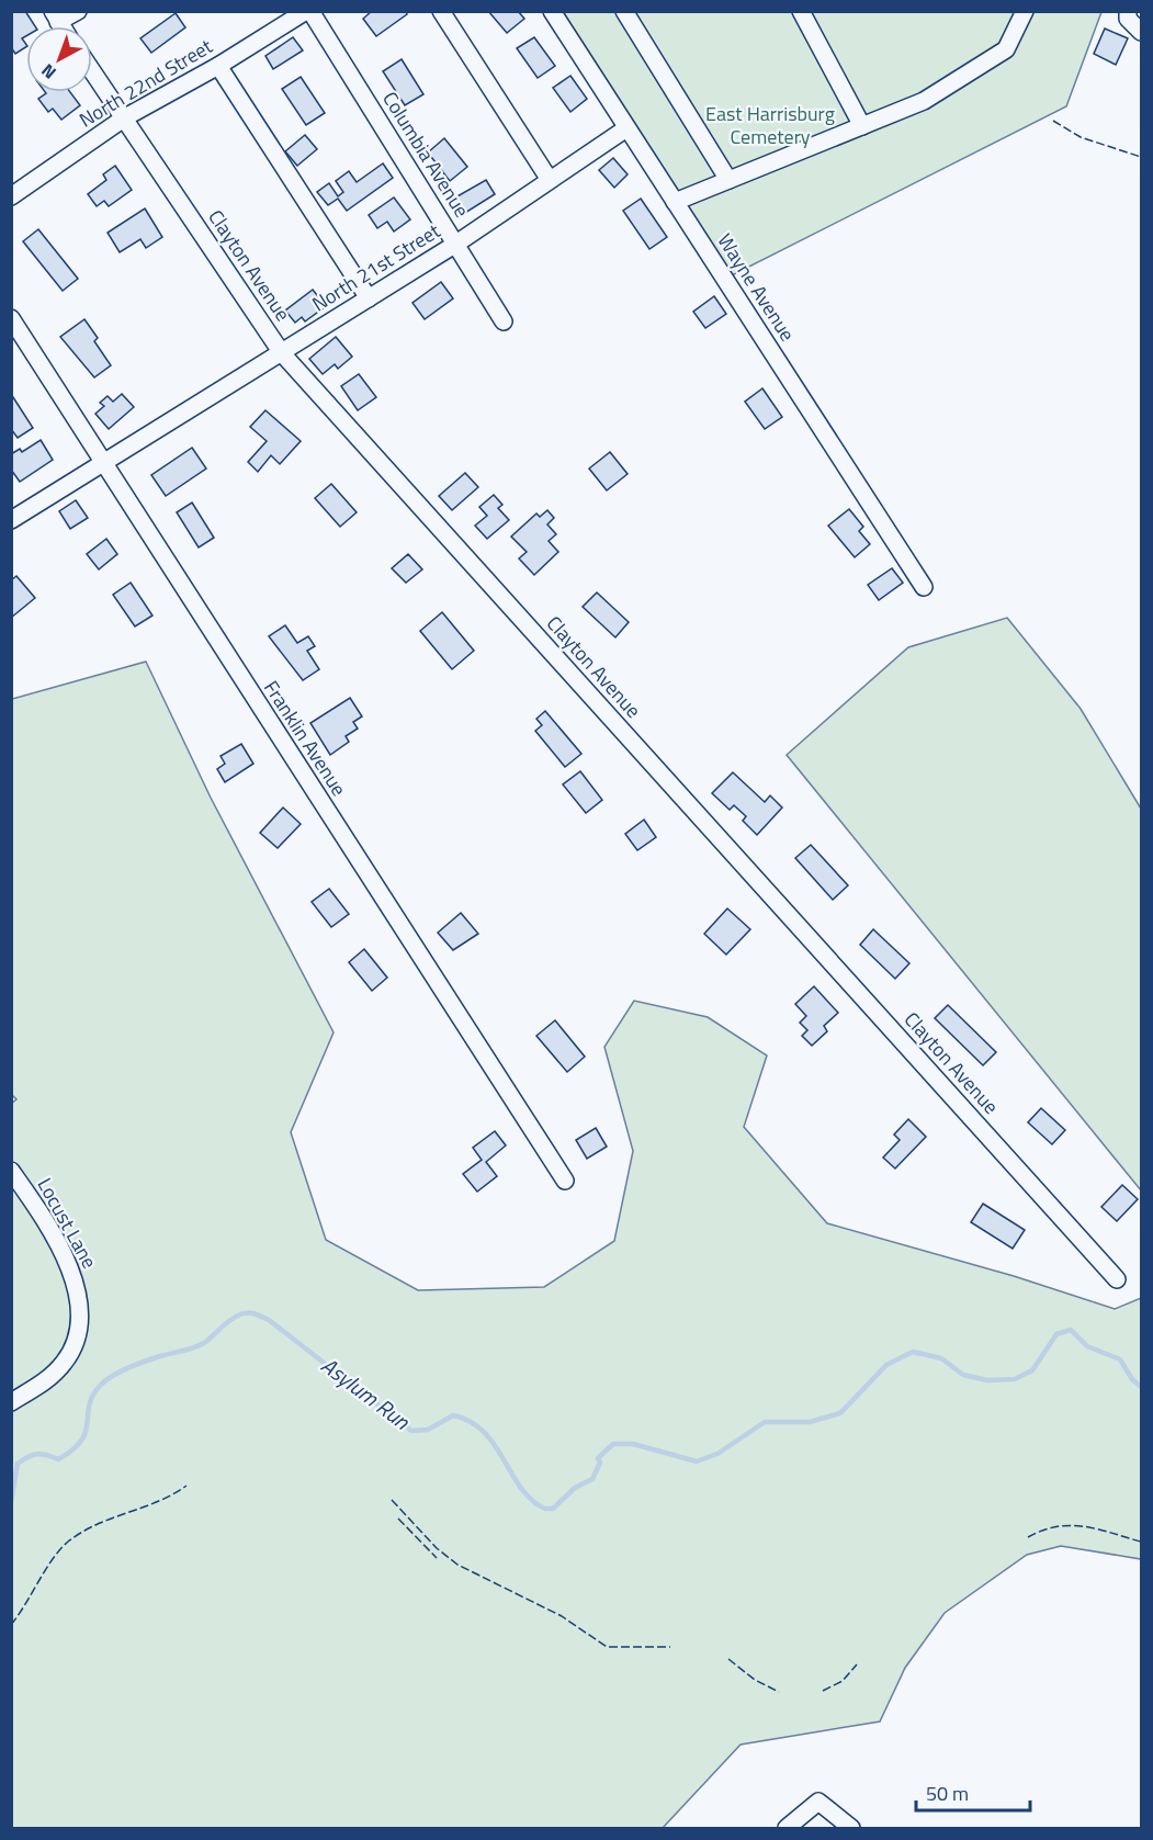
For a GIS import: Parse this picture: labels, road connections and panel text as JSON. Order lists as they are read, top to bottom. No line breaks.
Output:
{"streets":{"street":["North 22nd Street","Columbia Avenue","Clayton Avenue","North 21st Street","Wayne Avenue","Franklin Avenue","Locust Lane"]},"crossings":[["North 22nd Street","Columbia Avenue"],["North 22nd Street","Clayton Avenue"],["Columbia Avenue","North 21st Street"],["Clayton Avenue","North 21st Street"],["North 21st Street","Wayne Avenue"],["North 21st Street","Franklin Avenue"]],"water":["Asylum Run"],"parks":["East Harrisburg Cemetery"],"scale_bar":"50 m","north":"bottom left"}
